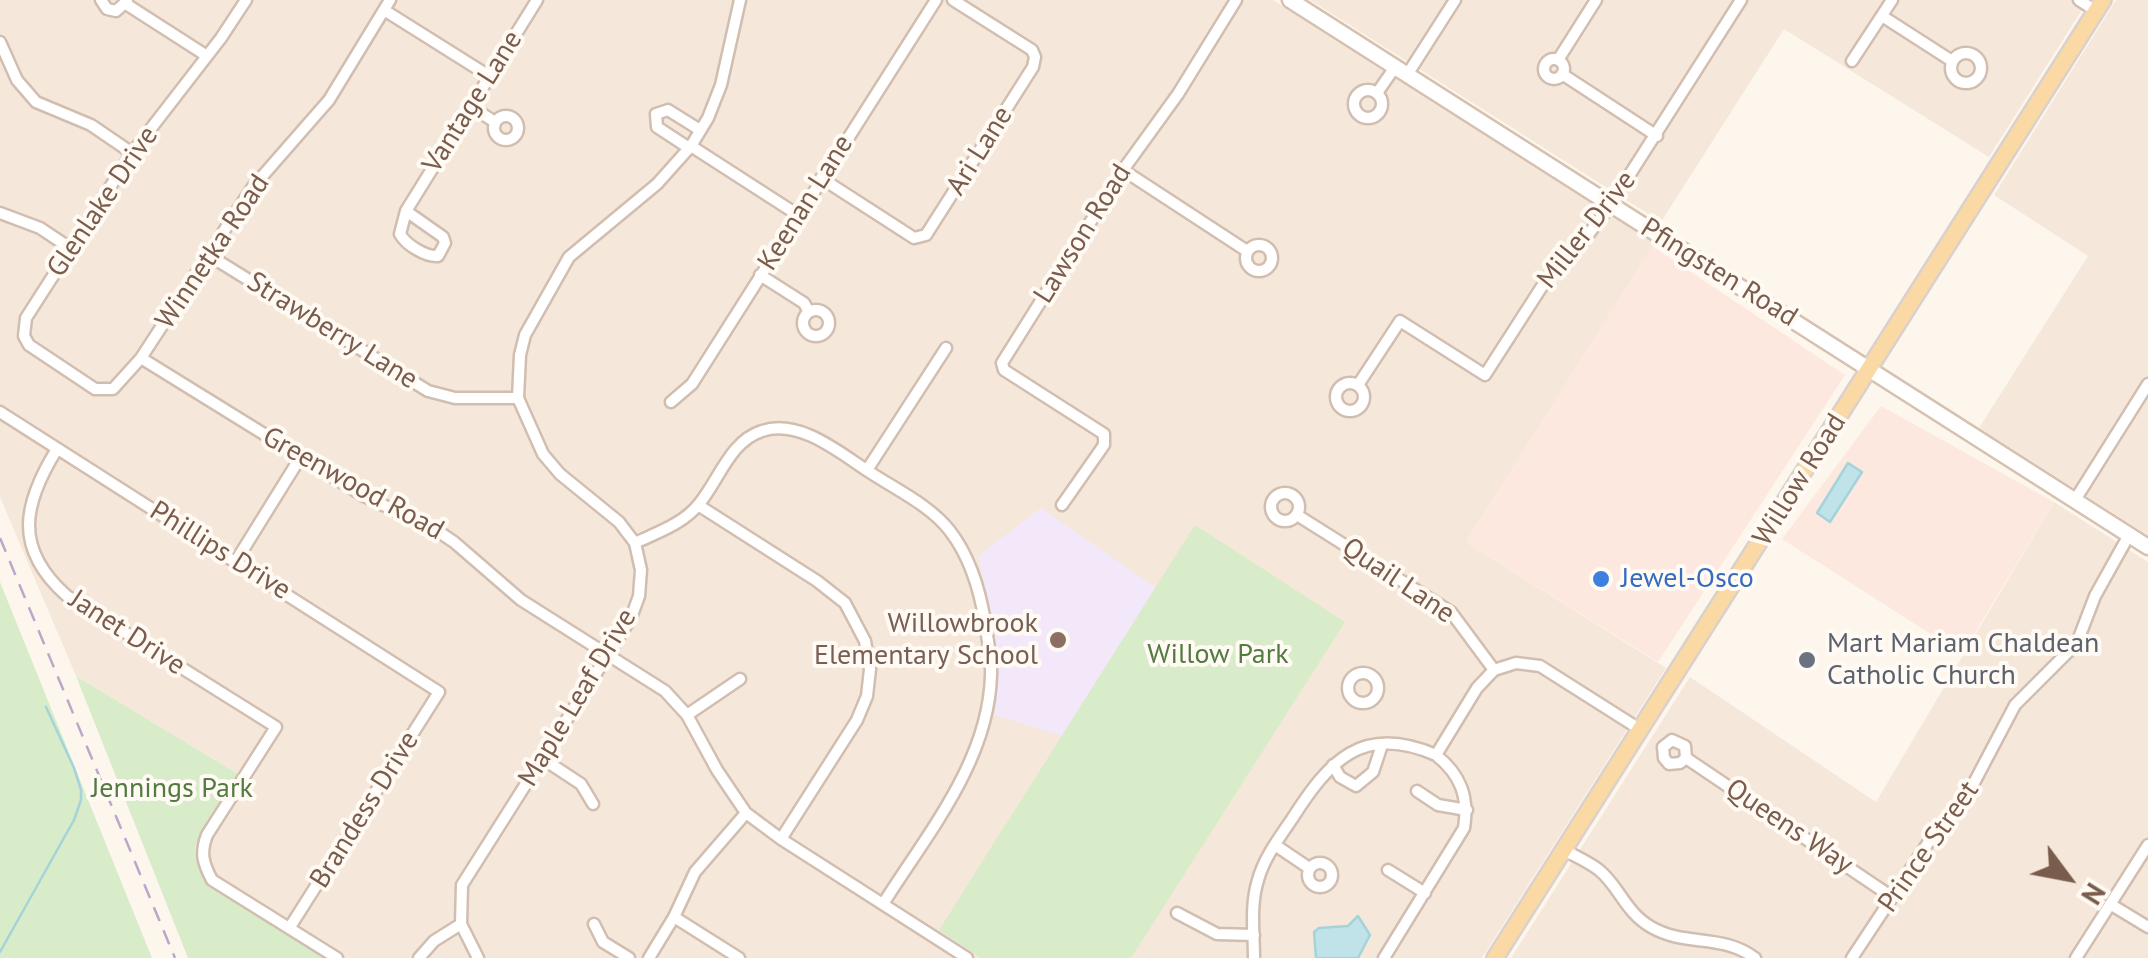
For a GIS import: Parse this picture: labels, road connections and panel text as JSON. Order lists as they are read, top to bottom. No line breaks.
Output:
{"streets":{"main road":["Pfingsten Road","Willow Road"],"street":["Vantage Lane","Ari Lane","Glenlake Drive","Keenan Lane","Miller Drive","Lawson Road","Winnetka Road","Strawberry Lane","Greenwood Road","Phillips Drive","Quail Lane","Janet Drive","Maple Leaf Drive","Brandess Drive","Queens Way","Prince Street"]},"crossings":[["Ari Lane","Keenan Lane"],["Glenlake Drive","Winnetka Road"],["Miller Drive","Pfingsten Road"],["Winnetka Road","Strawberry Lane"],["Winnetka Road","Greenwood Road"],["Pfingsten Road","Willow Road"],["Pfingsten Road","Prince Street"],["Greenwood Road","Maple Leaf Drive"],["Phillips Drive","Janet Drive"],["Phillips Drive","Brandess Drive"],["Janet Drive","Brandess Drive"],["Queens Way","Prince Street"]],"parks":["Willow Park","Jennings Park"],"places":["Jewel-Osco","Willowbrook Elementary School","Mart Mariam Chaldean Catholic Church"],"north":"bottom right"}
